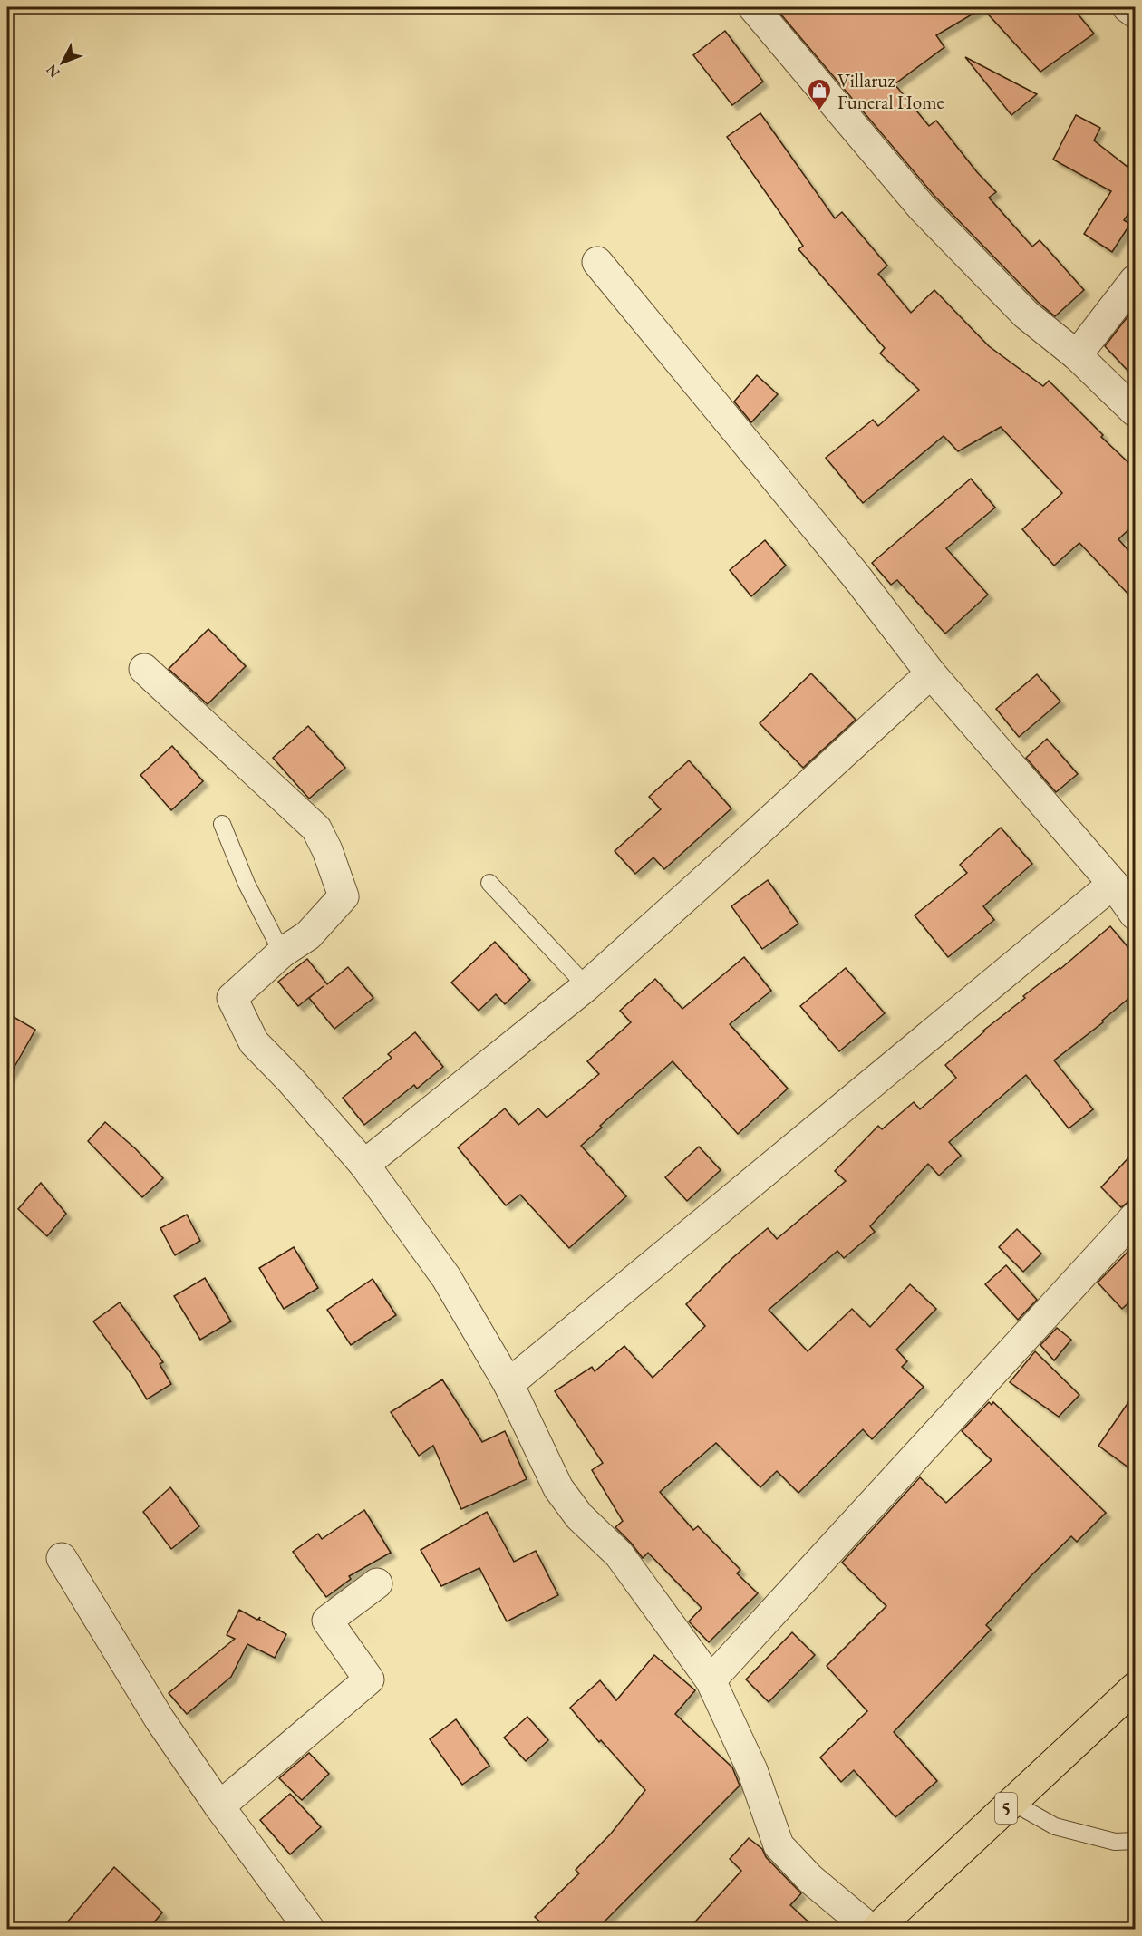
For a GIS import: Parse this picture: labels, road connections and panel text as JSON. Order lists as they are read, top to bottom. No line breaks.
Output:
{"streets":{"highway":["5"]},"places":{"shop":["Villaruz Funeral Home"]},"north":"bottom left"}
